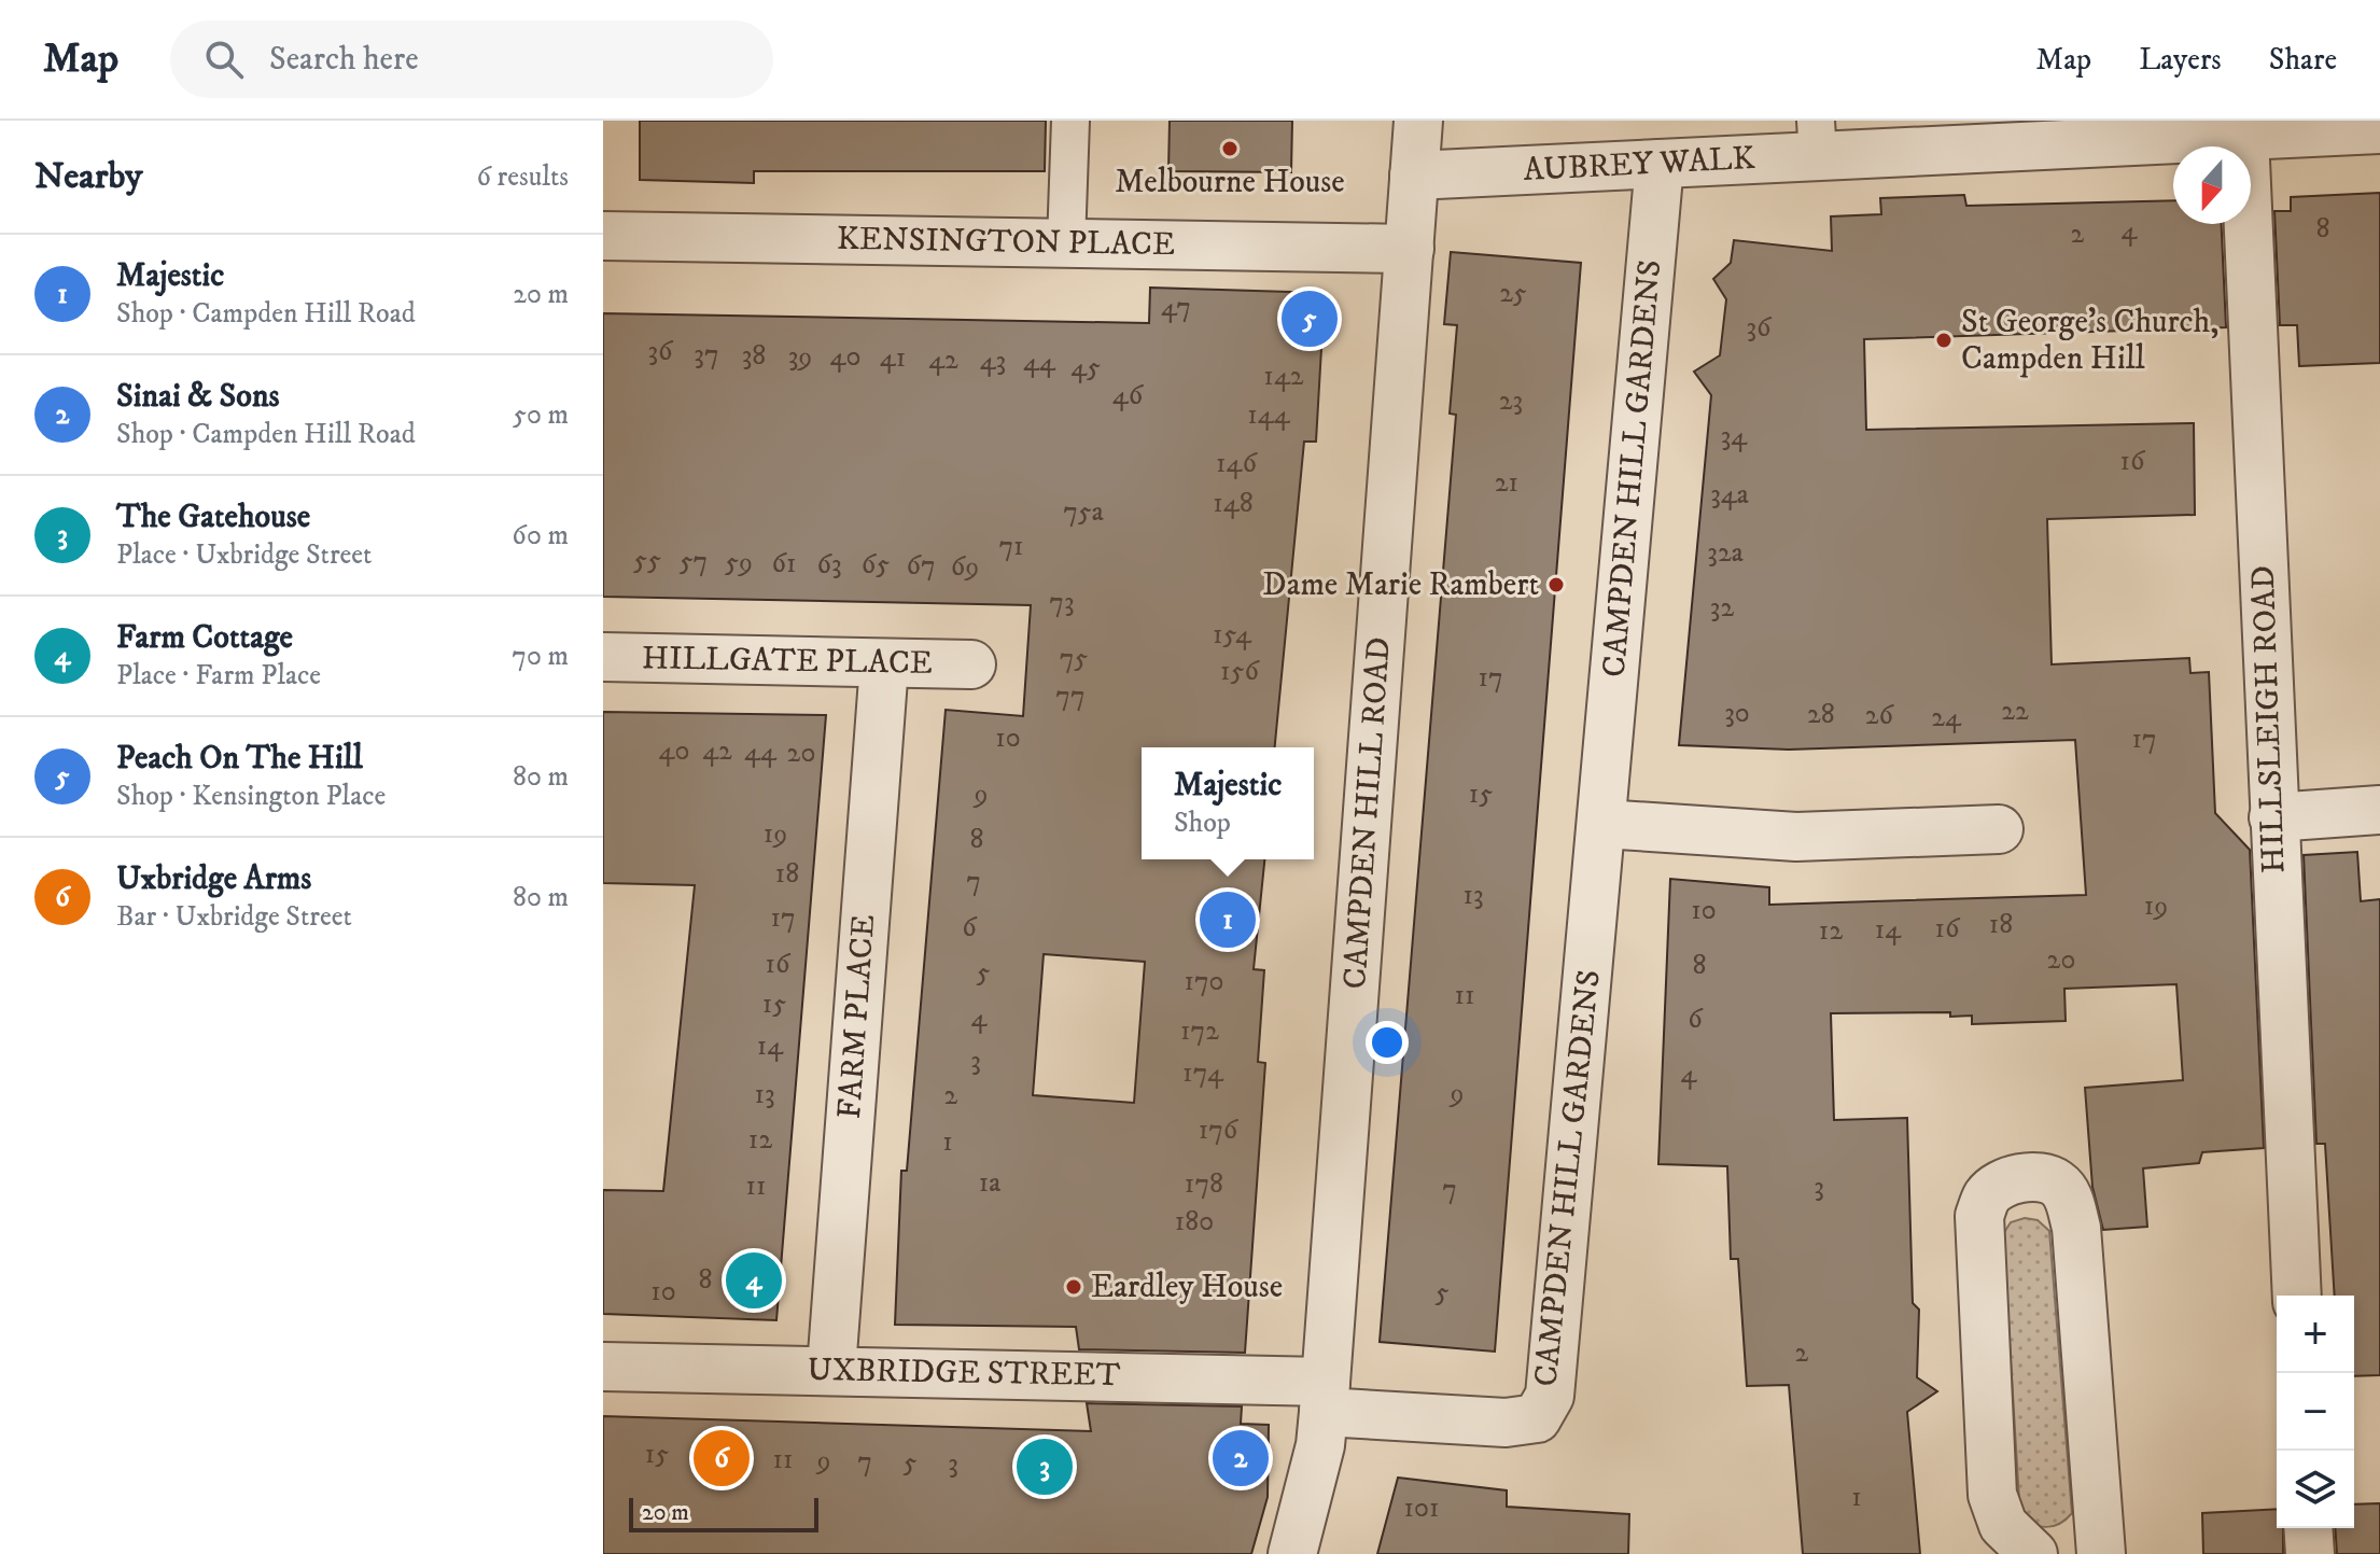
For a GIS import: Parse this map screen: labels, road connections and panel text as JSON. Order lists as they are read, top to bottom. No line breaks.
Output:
{"streets":{"street":["AUBREY WALK","KENSINGTON PLACE","CAMPDEN HILL GARDENS","HILLGATE PLACE","HILLSLEIGH ROAD","CAMPDEN HILL ROAD","FARM PLACE","UXBRIDGE STREET"]},"crossings":[["AUBREY WALK","CAMPDEN HILL GARDENS"],["AUBREY WALK","HILLSLEIGH ROAD"],["AUBREY WALK","CAMPDEN HILL ROAD"],["KENSINGTON PLACE","CAMPDEN HILL ROAD"],["CAMPDEN HILL GARDENS","CAMPDEN HILL ROAD"],["CAMPDEN HILL GARDENS","UXBRIDGE STREET"],["HILLGATE PLACE","FARM PLACE"],["CAMPDEN HILL ROAD","UXBRIDGE STREET"],["FARM PLACE","UXBRIDGE STREET"]],"places":["Melbourne House","St George's Church, Campden Hill","Dame Marie Rambert","Eardley House"],"house_numbers":["8","4","2","25","47","36","36","37","38","39","40","41","42","43","44","45","142","46","23","144","34","16","146","21","34a","148","75a","71","32a","55","57","59","61","63","65","67","69","73","32","154","75","156","17","77","22","30","28","26","24","10","17","40","42","44","20","9","15","19","8","18","7","13","19","10","17","18","6","16","14","12","20","16","8","5","170","11","15","4","6","172","14","3","174","4","9","13","2","176","12","1","1a","178","11","3","7","180","8","10","5","2","15","11","9","7","5","3","1","101"],"scale_bar":"20 m","north":"bottom","page":{"header":"Map","search":"Search here","nav":["Map","Layers","Share"],"heading":["Nearby","6 results"],"list":[{"mark":"1","name":"Majestic","note":"Shop · Campden Hill Road","value":"20 m"},{"mark":"2","name":"Sinai & Sons","note":"Shop · Campden Hill Road","value":"50 m"},{"mark":"3","name":"The Gatehouse","note":"Place · Uxbridge Street","value":"60 m"},{"mark":"4","name":"Farm Cottage","note":"Place · Farm Place","value":"70 m"},{"mark":"5","name":"Peach On The Hill","note":"Shop · Kensington Place","value":"80 m"},{"mark":"6","name":"Uxbridge Arms","note":"Bar · Uxbridge Street","value":"80 m"}],"pins":["5","1","4","2","6","3"],"popup":["Majestic","Shop"],"map_buttons":["+","−"],"scale":"20 m"}}
